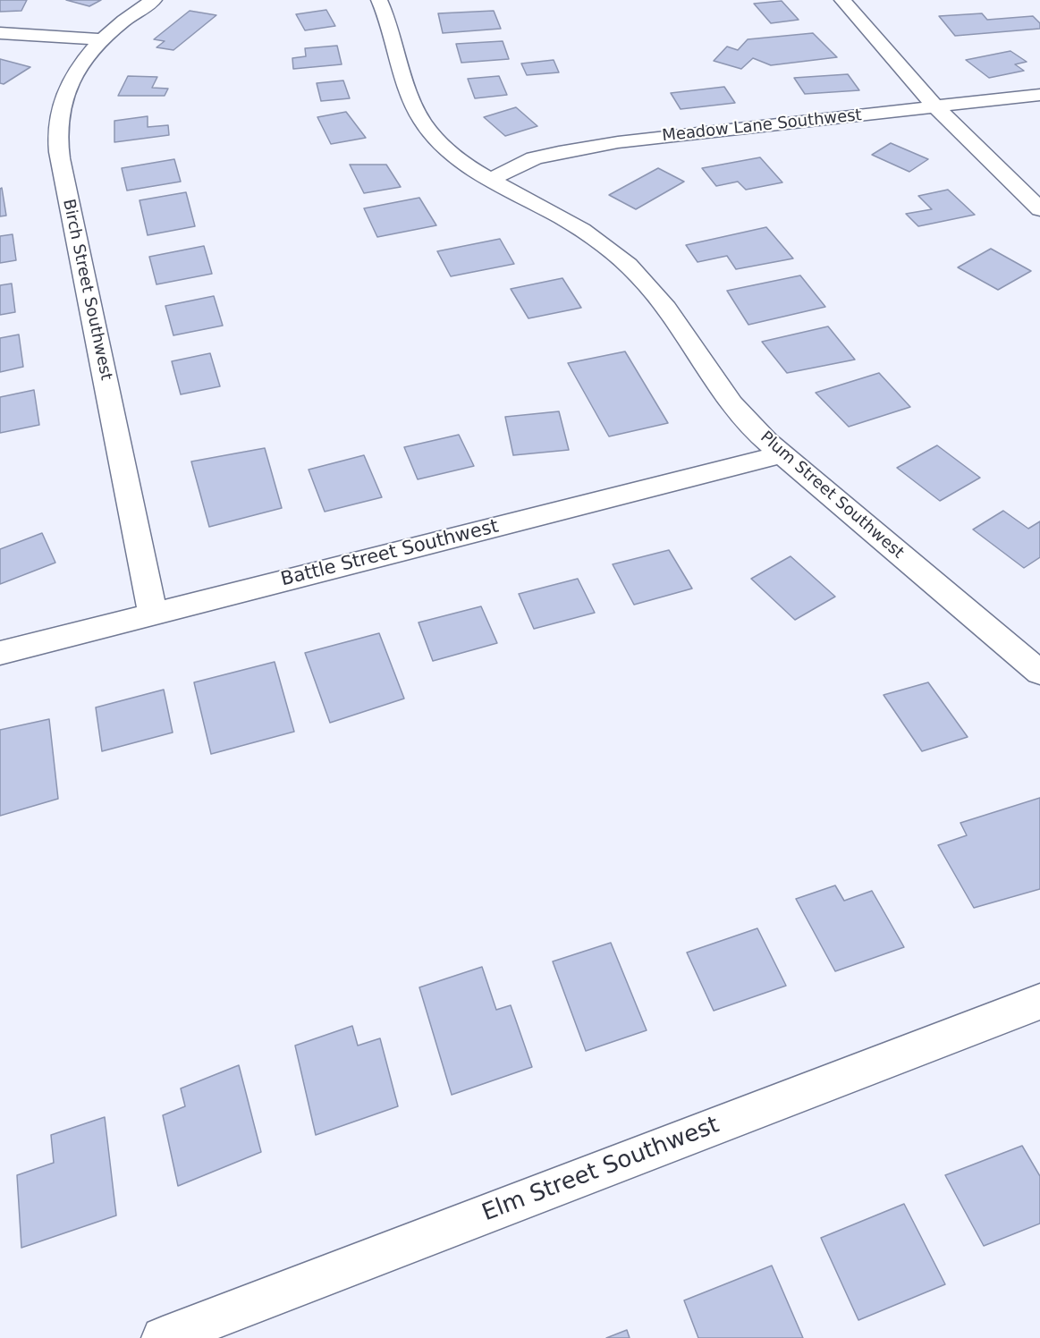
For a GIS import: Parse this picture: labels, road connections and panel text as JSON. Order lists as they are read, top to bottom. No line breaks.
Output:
{"streets":{"street":["Meadow Lane Southwest","Birch Street Southwest","Plum Street Southwest","Battle Street Southwest","Elm Street Southwest"]},"crossings":[["Meadow Lane Southwest","Plum Street Southwest"],["Birch Street Southwest","Battle Street Southwest"],["Plum Street Southwest","Battle Street Southwest"]]}
